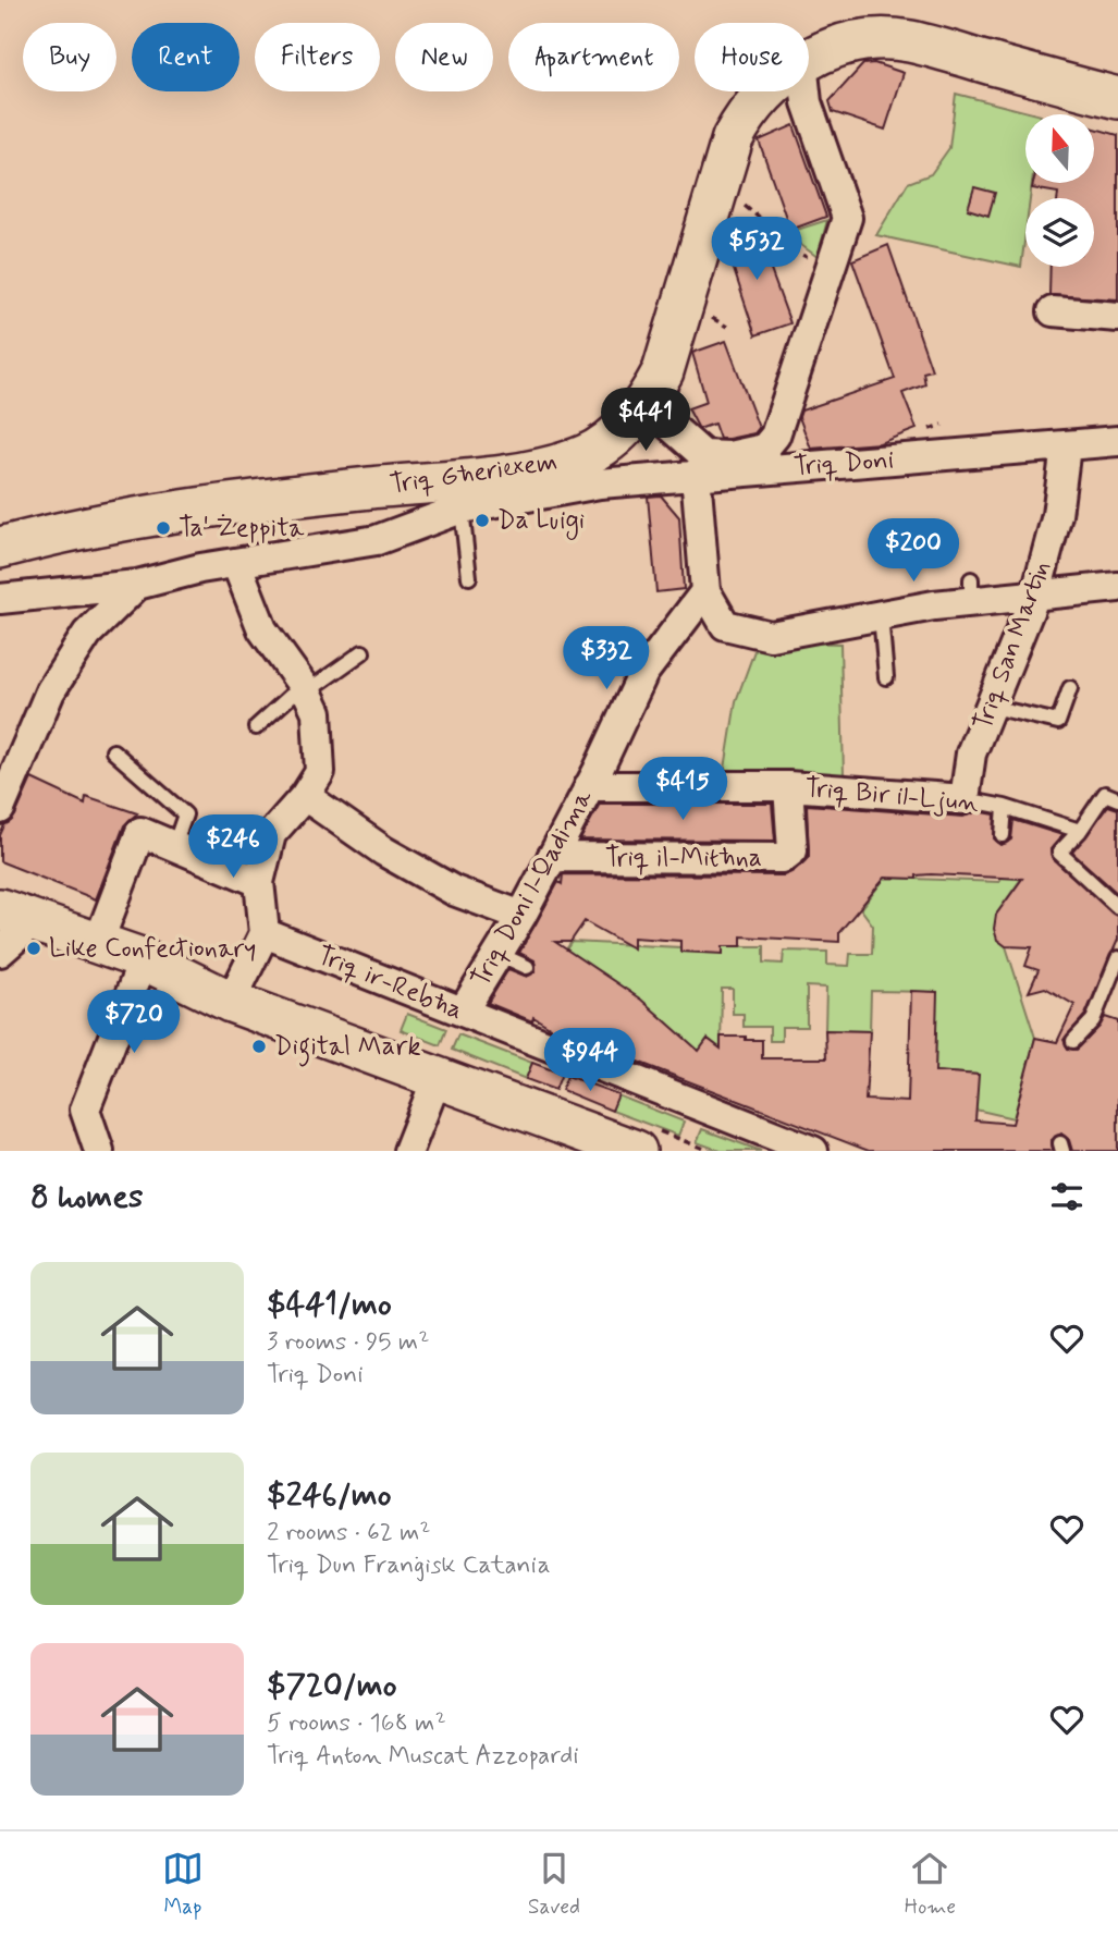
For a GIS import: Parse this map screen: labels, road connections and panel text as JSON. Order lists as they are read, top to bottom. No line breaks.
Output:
{"streets":{"main road":["Triq Għeriexem"],"street":["Triq Doni","Triq San Martin","Triq Bir il-Ljun","Triq il-Mitħna","Triq Doni l-Qadima","Triq ir-Rebħa"]},"crossings":[["Triq Doni","Triq Għeriexem"],["Triq Doni","Triq San Martin"],["Triq San Martin","Triq Bir il-Ljun"],["Triq Bir il-Ljun","Triq il-Mitħna"],["Triq Bir il-Ljun","Triq Doni l-Qadima"],["Triq il-Mitħna","Triq Doni l-Qadima"],["Triq Doni l-Qadima","Triq ir-Rebħa"]],"places":["Da Luigi","Ta' Żeppita","Like Confectionary","Digital Mark"],"north":"top","page":{"chip":["Buy","Rent","Filters","New","Apartment","House"],"price":["$532","$441","$200","$332","$415","$246","$720","$944"],"heading":"8 homes","list":[{"name":"$441/mo","note":"3 rooms · 95 m² · Triq Doni"},{"name":"$246/mo","note":"2 rooms · 62 m² · Triq Dun Franġisk Catania"},{"name":"$720/mo","note":"5 rooms · 168 m² · Triq Anton Muscat Azzopardi"}],"tabs":["Map","Saved","Home"]}}
